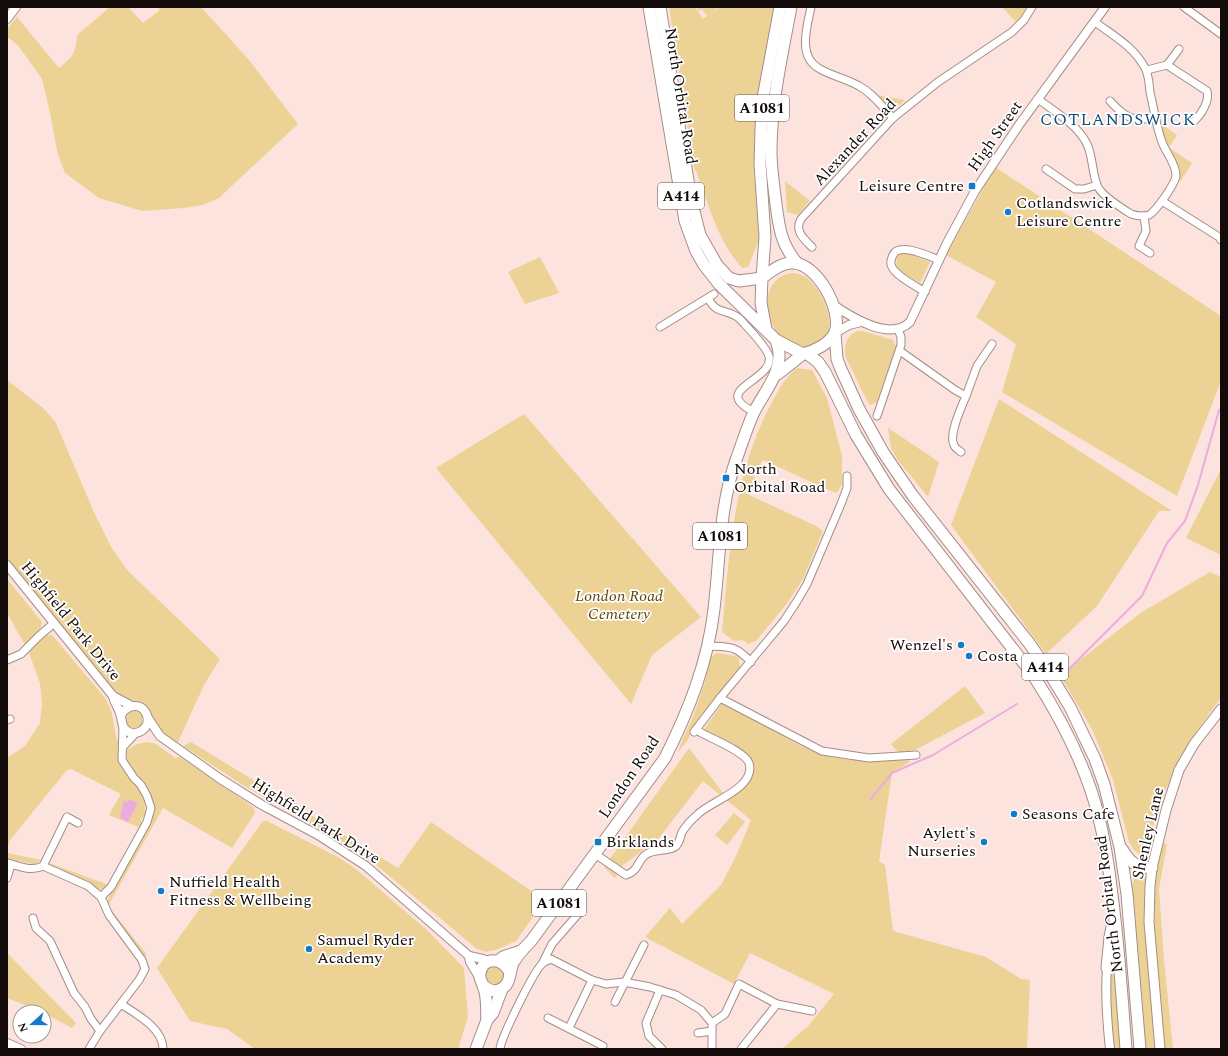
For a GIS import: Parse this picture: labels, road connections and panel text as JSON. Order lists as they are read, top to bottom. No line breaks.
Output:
{"streets":{"main road":["North Orbital Road","A1081","A414","London Road","Shenley Lane"],"street":["High Street","Alexander Road","Highfield Park Drive"]},"crossings":[["North Orbital Road","A1081"],["North Orbital Road","London Road"],["A1081","London Road"],["Highfield Park Drive","London Road"]],"districts":["COTLANDSWICK"],"parks":["London Road Cemetery"],"places":{"transit":["Leisure Centre","North Orbital Road","Birklands"],"other":["Cotlandswick Leisure Centre","Wenzel's","Costa","Seasons Cafe","Aylett's Nurseries","Nuffield Health Fitness & Wellbeing","Samuel Ryder Academy"]},"north":"left"}
